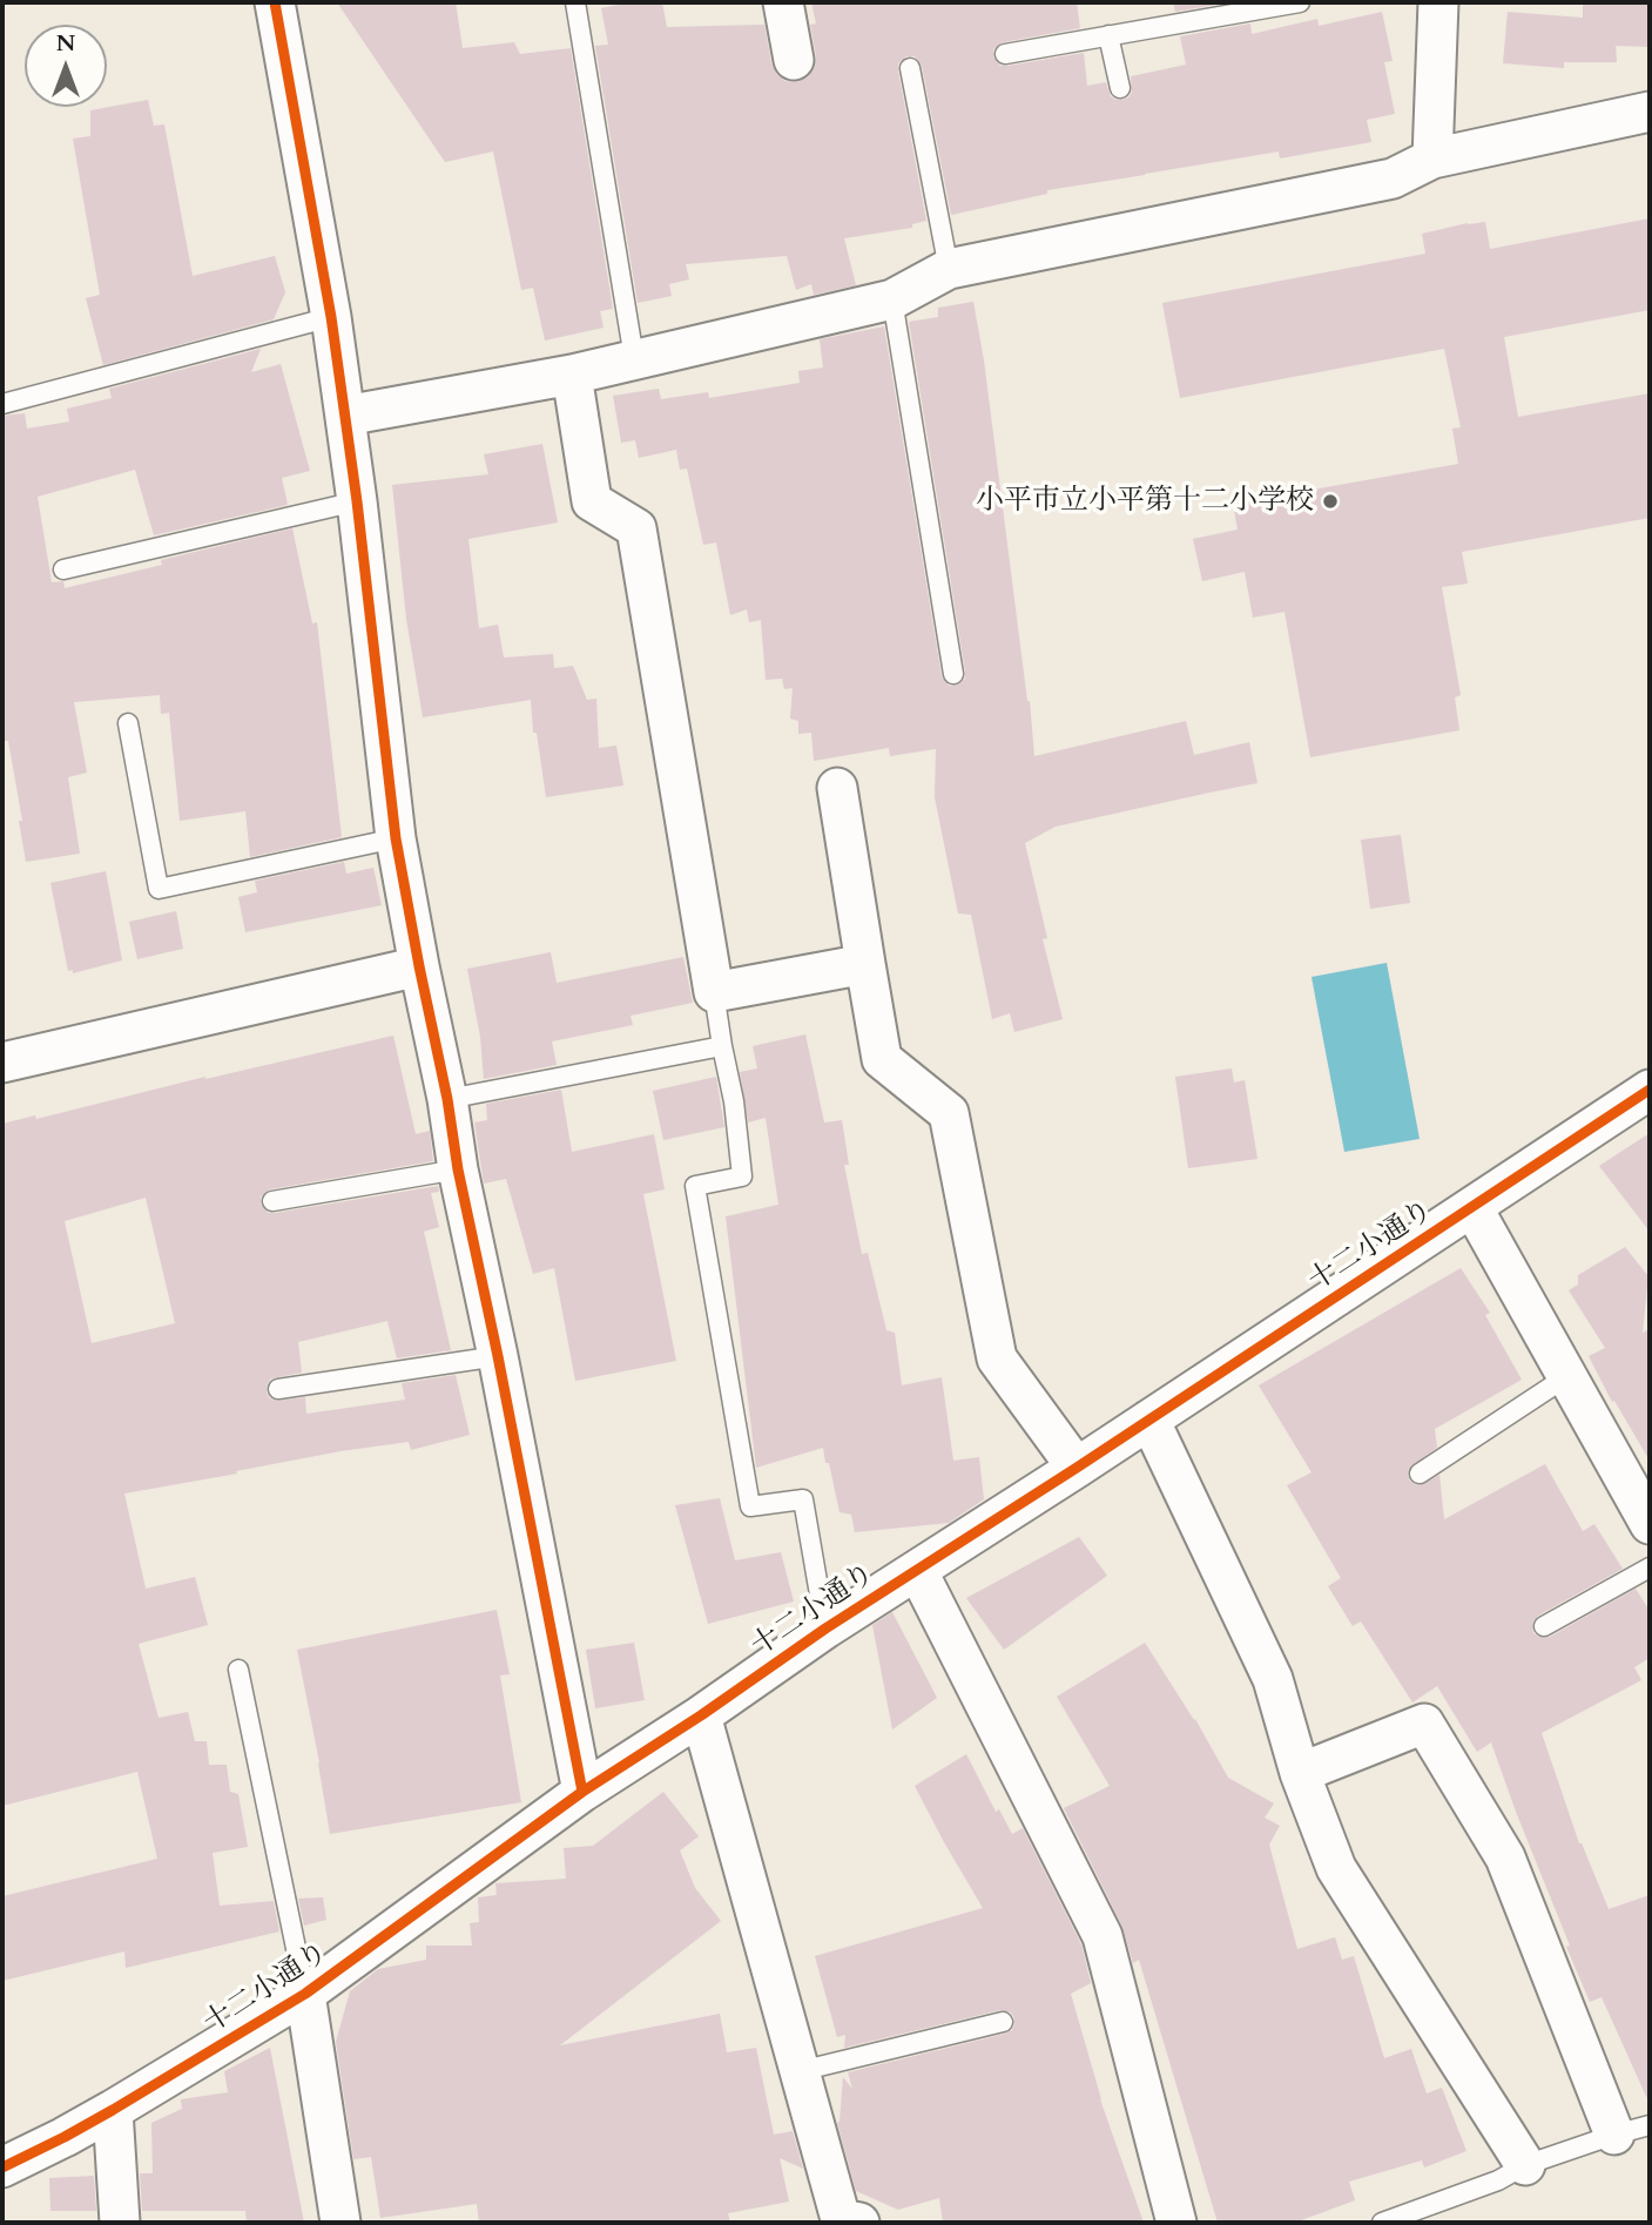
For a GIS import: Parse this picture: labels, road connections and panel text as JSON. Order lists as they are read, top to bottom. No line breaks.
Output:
{"streets":{"street":["十二小通り"]},"places":["小平市立小平第十二小学校"],"north":"top"}
